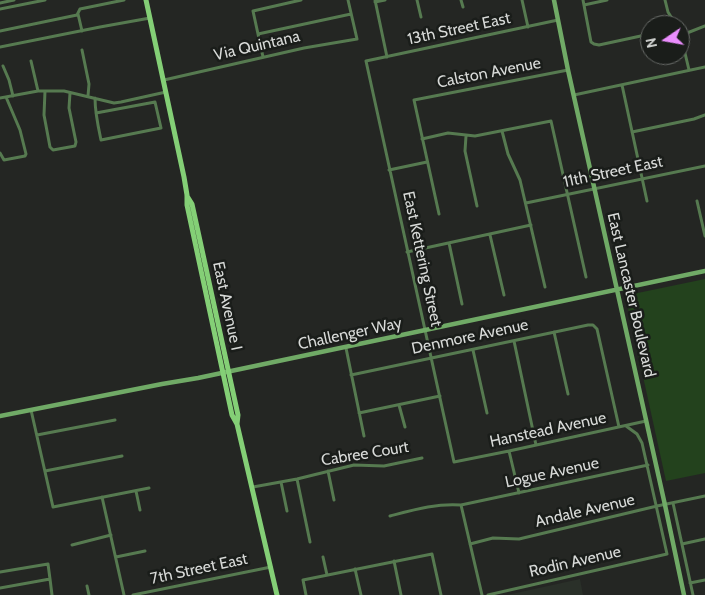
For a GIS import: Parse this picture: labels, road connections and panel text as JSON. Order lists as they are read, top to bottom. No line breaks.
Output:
{"streets":{"main road":["East Lancaster Boulevard","East Avenue I","Challenger Way"],"street":["13th Street East","Via Quintana","Calston Avenue","11th Street East","East Kettering Street","Denmore Avenue","Hanstead Avenue","Cabree Court","Logue Avenue","Andale Avenue","Rodin Avenue","7th Street East"]},"crossings":[["13th Street East","East Kettering Street"],["13th Street East","East Lancaster Boulevard"],["Via Quintana","East Avenue I"],["Calston Avenue","East Lancaster Boulevard"],["11th Street East","East Lancaster Boulevard"],["East Kettering Street","Challenger Way"],["East Kettering Street","Denmore Avenue"],["East Kettering Street","Hanstead Avenue"],["East Lancaster Boulevard","Challenger Way"],["East Lancaster Boulevard","Hanstead Avenue"],["East Lancaster Boulevard","Andale Avenue"],["East Avenue I","Challenger Way"],["East Avenue I","Cabree Court"],["East Avenue I","7th Street East"],["Denmore Avenue","Hanstead Avenue"],["Andale Avenue","Rodin Avenue"]],"north":"left"}
